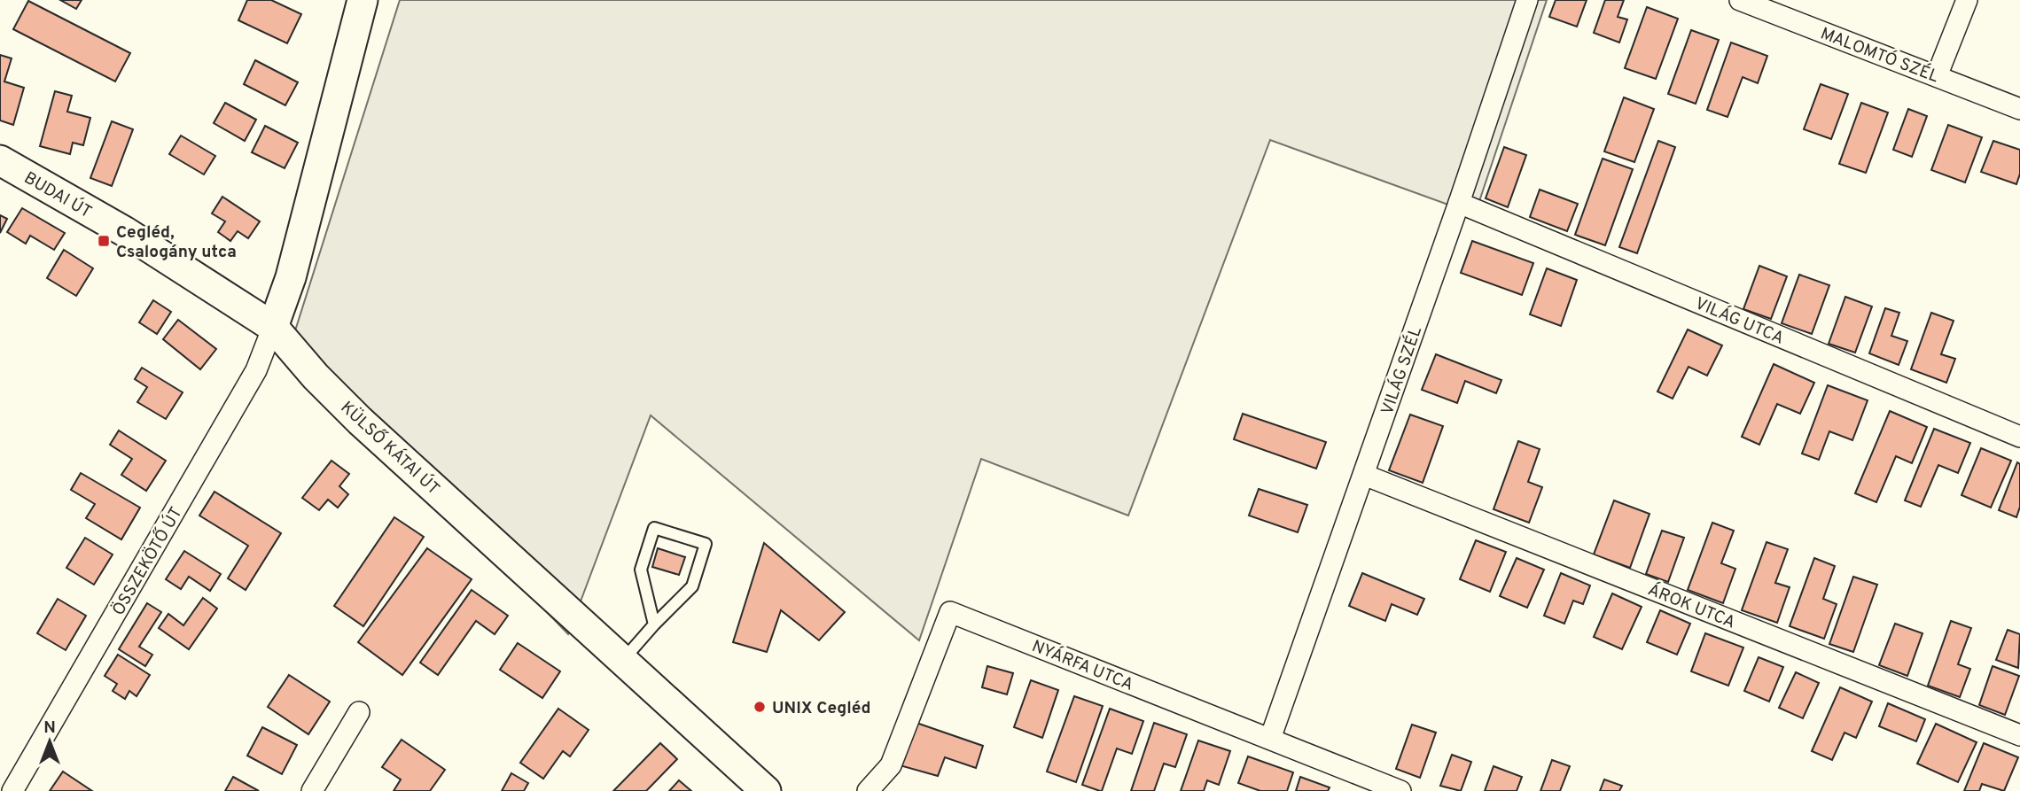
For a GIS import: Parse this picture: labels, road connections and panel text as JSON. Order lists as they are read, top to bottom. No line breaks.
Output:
{"streets":{"main road":["BUDAI ÚT","KÜLSŐ KÁTAI ÚT"],"street":["MALOMTÓ SZÉL","VILÁG UTCA","VILÁG SZÉL","ÖSSZEKÖTŐ ÚT","ÁROK UTCA","NYÁRFA UTCA"]},"crossings":[["BUDAI ÚT","KÜLSŐ KÁTAI ÚT"],["BUDAI ÚT","ÖSSZEKÖTŐ ÚT"],["VILÁG UTCA","VILÁG SZÉL"],["VILÁG SZÉL","ÁROK UTCA"],["VILÁG SZÉL","NYÁRFA UTCA"],["KÜLSŐ KÁTAI ÚT","ÖSSZEKÖTŐ ÚT"]],"places":{"transit":["Cegléd, Csalogány utca"],"other":["UNIX Cegléd"]},"north":"top"}
